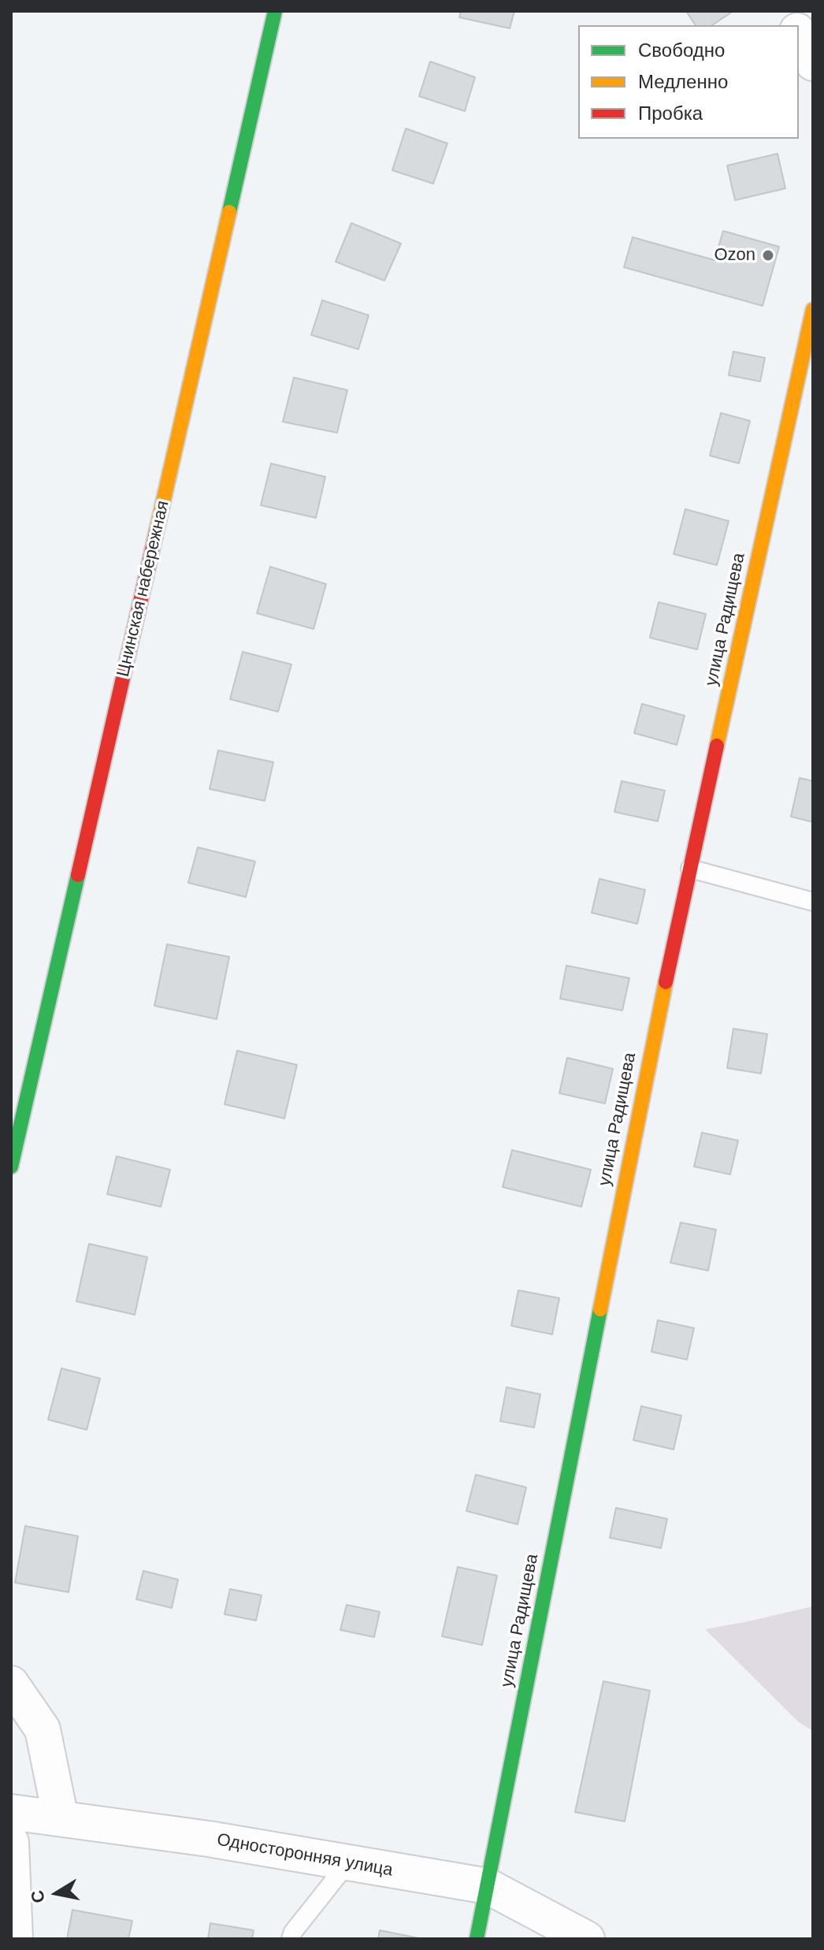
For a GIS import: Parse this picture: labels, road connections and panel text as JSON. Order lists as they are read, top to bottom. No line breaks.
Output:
{"streets":{"street":["Цнинская набережная","улица Радищева","Односторонняя улица"]},"crossings":[["улица Радищева","Односторонняя улица"]],"places":["Ozon"],"legend":["Свободно","Медленно","Пробка"],"north":"left"}
